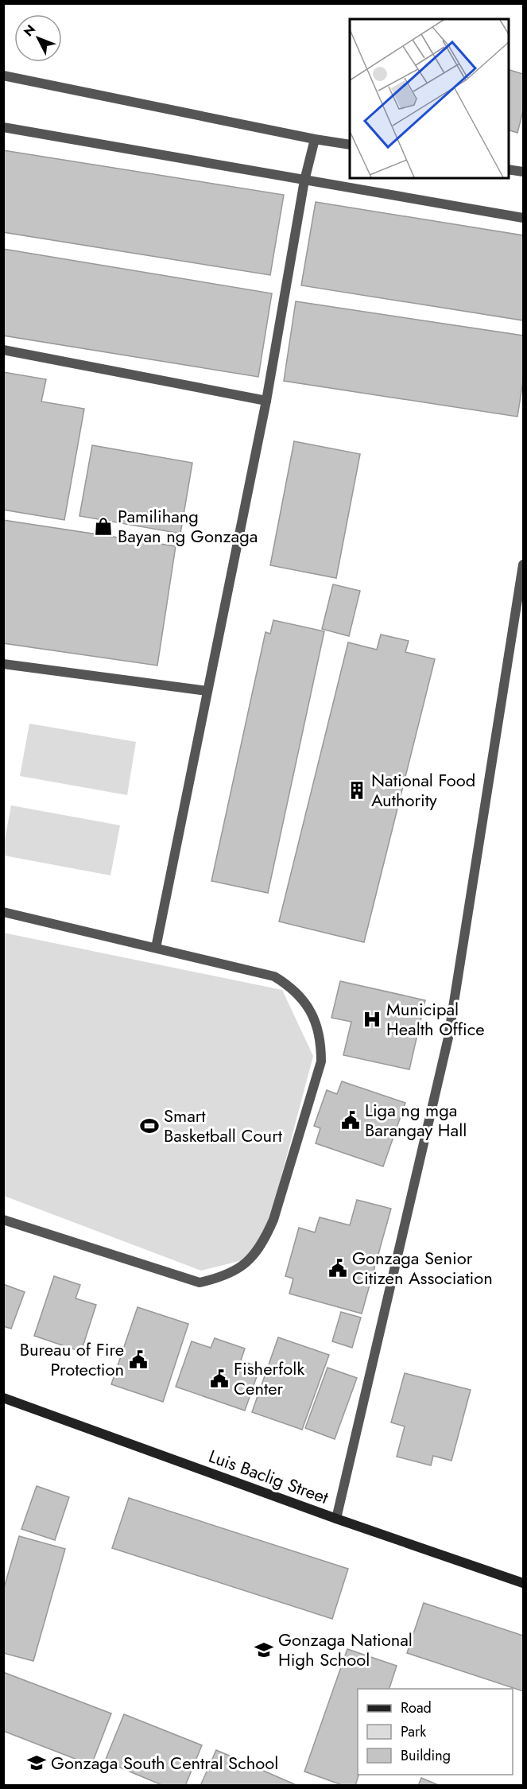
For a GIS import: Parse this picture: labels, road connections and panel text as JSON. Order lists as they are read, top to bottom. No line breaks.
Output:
{"streets":{"street":["Luis Baclig Street"]},"places":{"shop":["Pamilihang Bayan ng Gonzaga"],"building":["National Food Authority"],"hospital":["Municipal Health Office"],"public building":["Liga ng mga Barangay Hall","Gonzaga Senior Citizen Association","Bureau of Fire Protection","Fisherfolk Center"],"sports":["Smart Basketball Court"],"school or university":["Gonzaga National High School","Gonzaga South Central School"]},"legend":["Road","Park","Building"],"north":"top left"}
